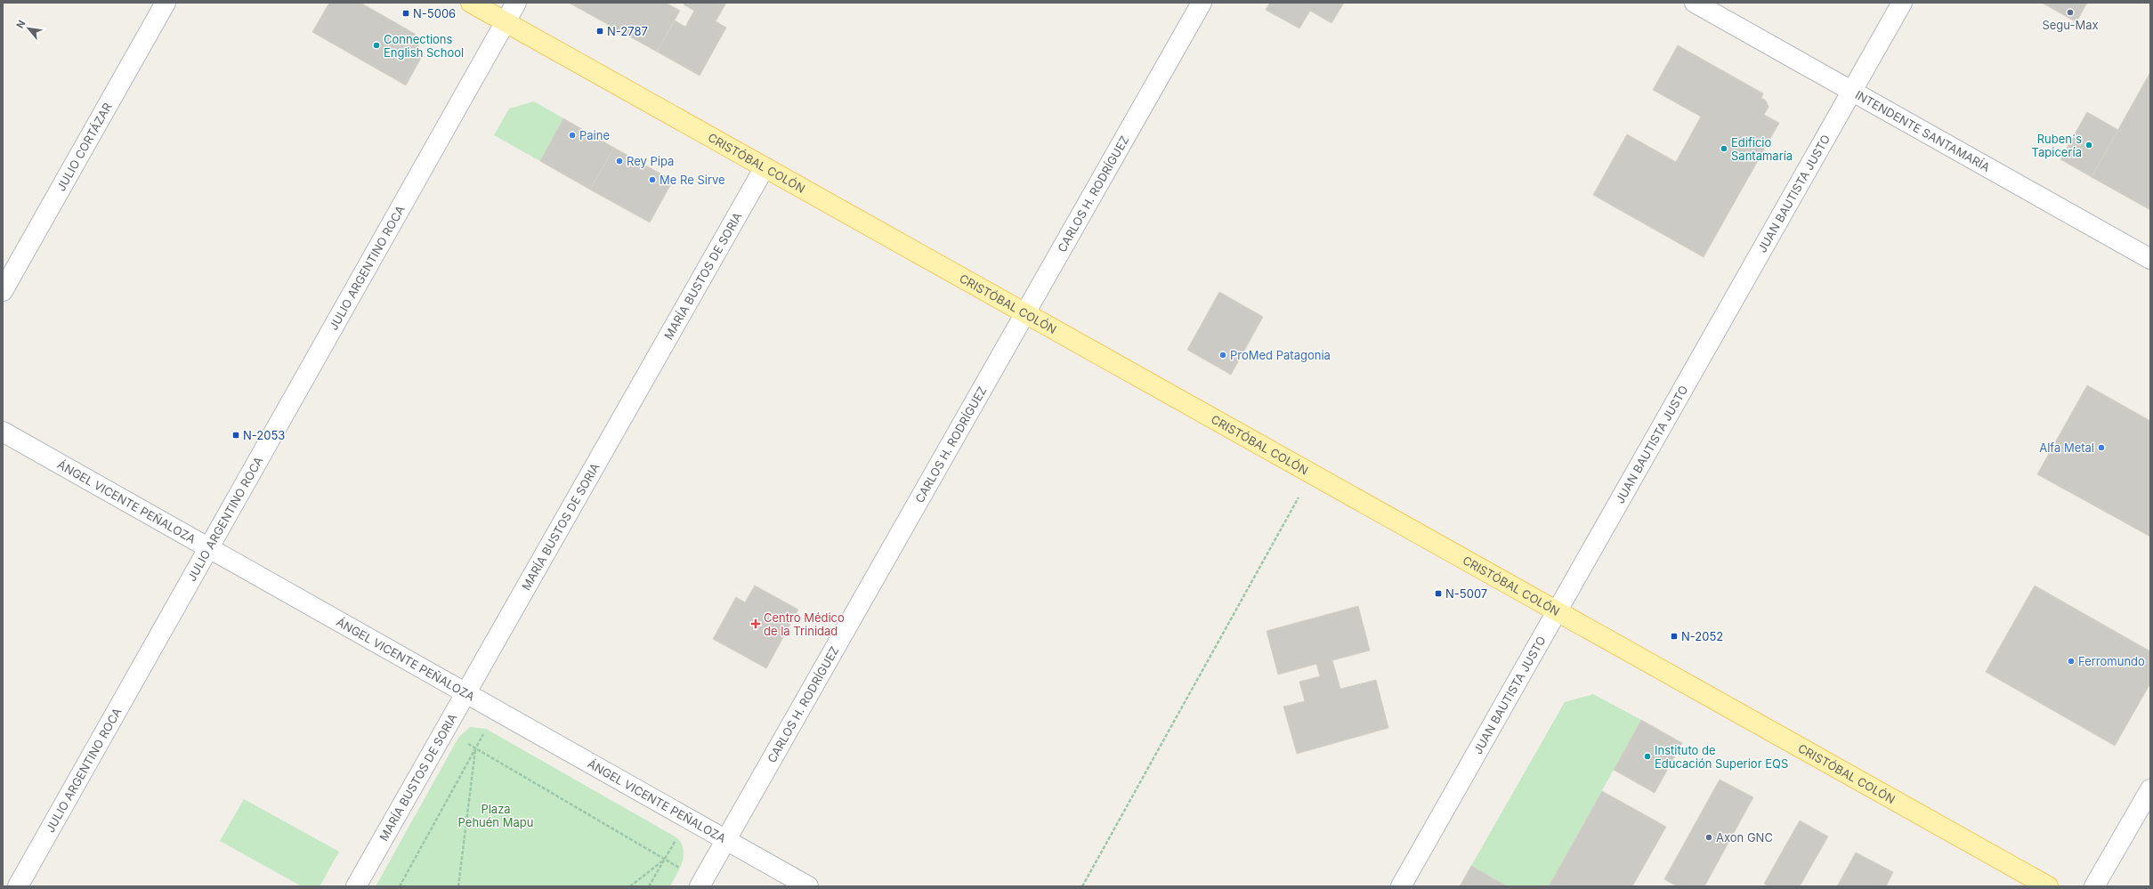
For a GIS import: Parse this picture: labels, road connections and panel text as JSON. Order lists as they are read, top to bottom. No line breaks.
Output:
{"streets":{"main road":["CRISTÓBAL COLÓN"],"street":["INTENDENTE SANTAMARÍA","JULIO CORTÁZAR","CARLOS H. RODRÍGUEZ","JUAN BAUTISTA JUSTO","JULIO ARGENTINO ROCA","MARÍA BUSTOS DE SORIA","ÁNGEL VICENTE PEÑALOZA"]},"crossings":[["INTENDENTE SANTAMARÍA","JUAN BAUTISTA JUSTO"],["CRISTÓBAL COLÓN","CARLOS H. RODRÍGUEZ"],["CRISTÓBAL COLÓN","JUAN BAUTISTA JUSTO"],["CRISTÓBAL COLÓN","JULIO ARGENTINO ROCA"],["CRISTÓBAL COLÓN","MARÍA BUSTOS DE SORIA"],["CARLOS H. RODRÍGUEZ","ÁNGEL VICENTE PEÑALOZA"],["JULIO ARGENTINO ROCA","ÁNGEL VICENTE PEÑALOZA"],["MARÍA BUSTOS DE SORIA","ÁNGEL VICENTE PEÑALOZA"]],"parks":["Plaza Pehuén Mapu"],"places":{"other":["Segu-Max","Connections English School","Paine","Ruben´s Tapicería","Edificio Santamaría","Rey Pipa","Me Re Sirve","ProMed Patagonia","Alfa Metal","Ferromundo","Instituto de Educación Superior EQS","Axon GNC"],"transit":["N-5006","N-2787","N-2053","N-5007","N-2052"],"health":["Centro Médico de la Trinidad"]},"north":"top left"}
